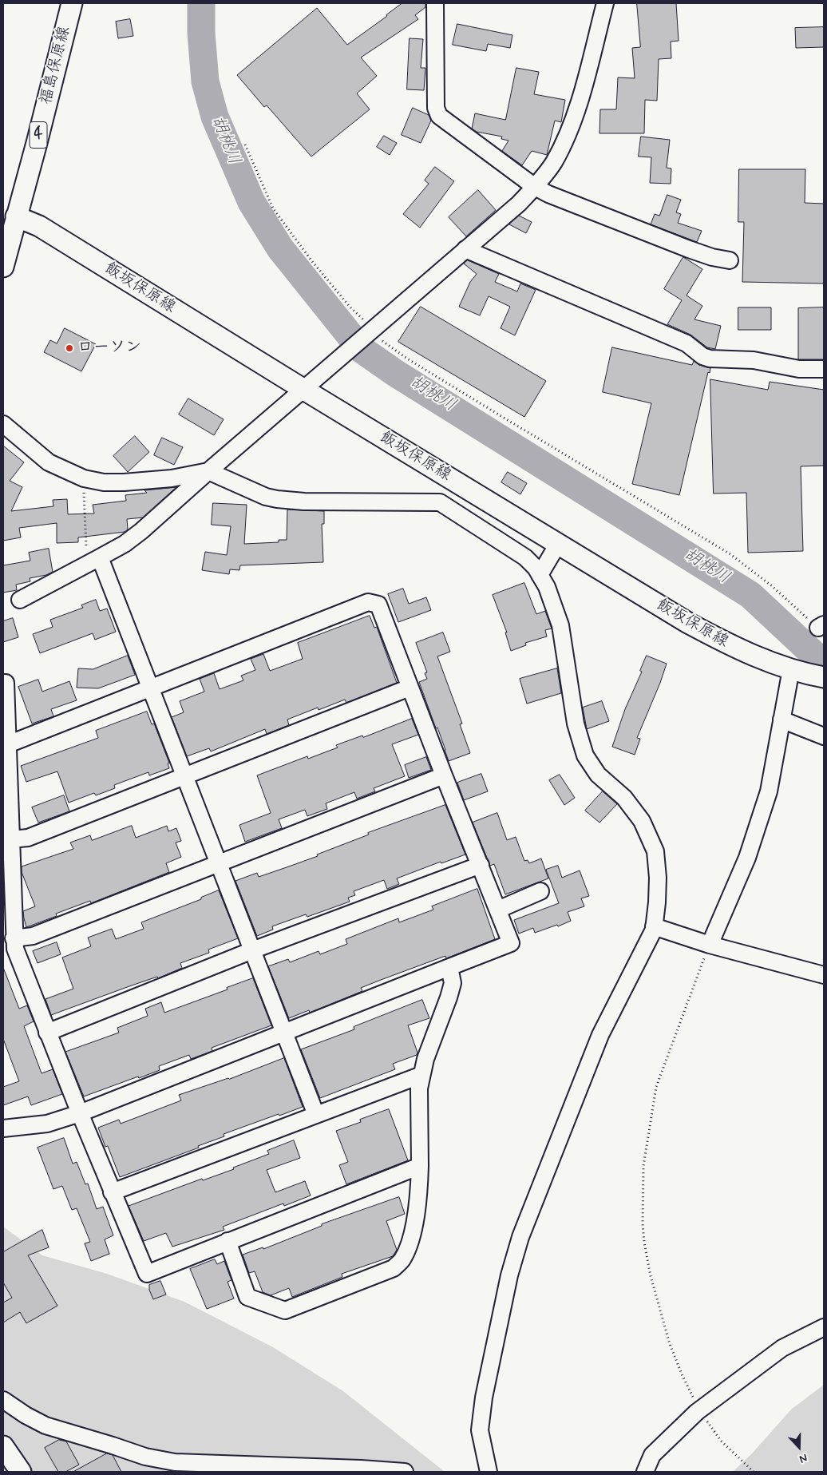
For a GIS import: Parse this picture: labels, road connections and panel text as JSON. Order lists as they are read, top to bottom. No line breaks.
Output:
{"streets":{"main road":["福島保原線","4","飯坂保原線"]},"crossings":[["福島保原線","飯坂保原線"]],"water":["胡桃川"],"places":["ローソン"],"north":"bottom"}
